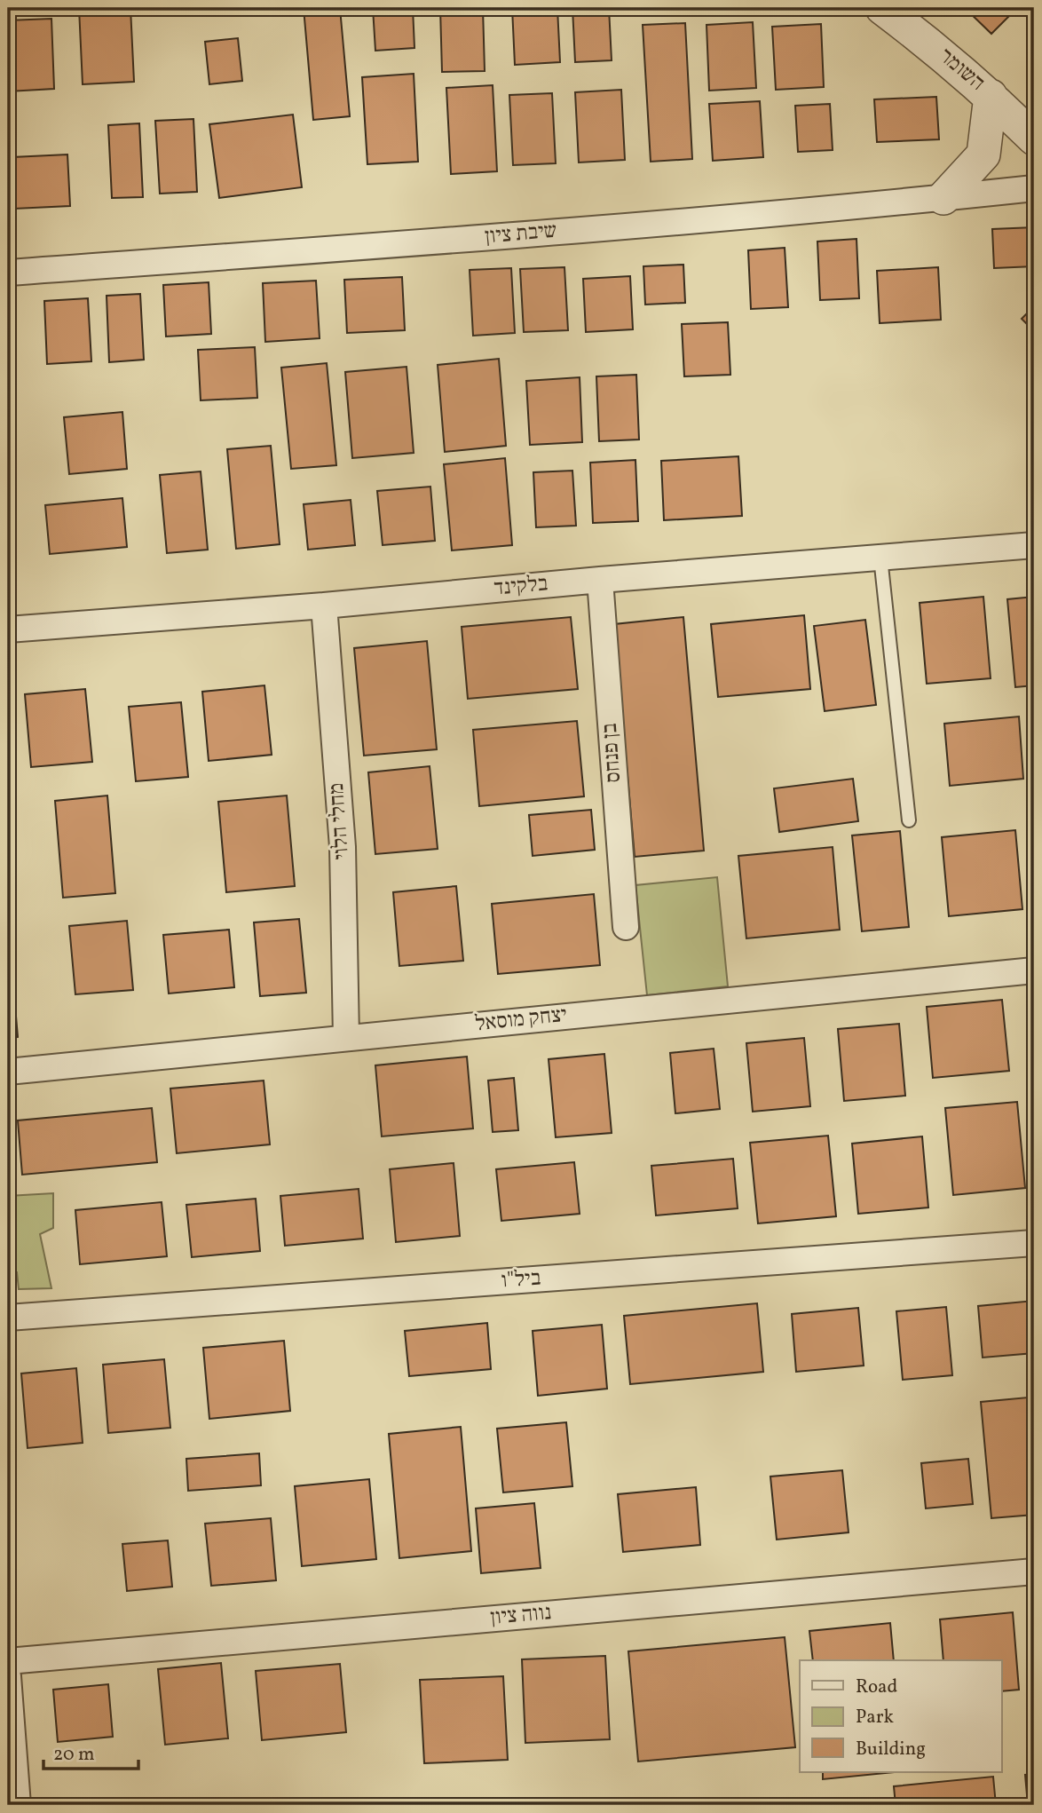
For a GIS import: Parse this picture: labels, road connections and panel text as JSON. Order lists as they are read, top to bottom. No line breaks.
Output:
{"streets":{"street":["השומר","שיבת ציון","בלקינד","בן פנחס","מחלי הלוי","יצחק מוסאל","ביל\"ו","נווה ציון"]},"crossings":[["בלקינד","בן פנחס"],["בלקינד","מחלי הלוי"],["מחלי הלוי","יצחק מוסאל"]],"legend":["Road","Park","Building"],"scale_bar":"20 m"}
